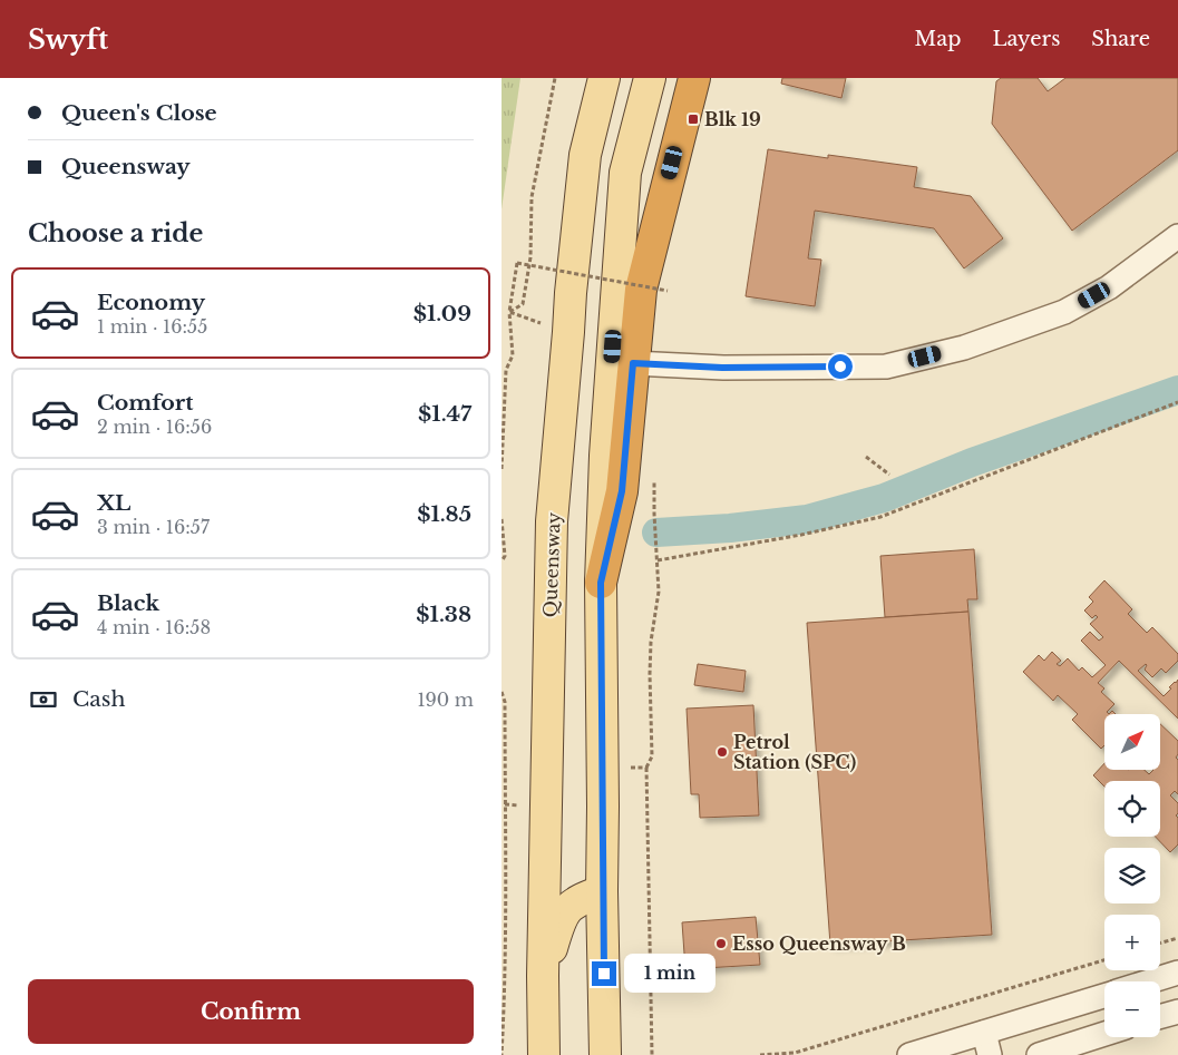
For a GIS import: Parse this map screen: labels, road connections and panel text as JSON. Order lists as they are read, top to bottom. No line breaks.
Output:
{"streets":{"main road":["Queensway"]},"places":{"transit":["Blk 19"],"other":["Petrol Station (SPC)","Esso Queensway B"]},"north":"top right","page":{"header":"Swyft","nav":["Map","Layers","Share"],"banner":["Queen's Close","Queensway"],"heading":"Choose a ride","list":[{"name":"Economy","note":"1 min · 16:55","value":"$1.09"},{"name":"Comfort","note":"2 min · 16:56","value":"$1.47"},{"name":"XL","note":"3 min · 16:57","value":"$1.85"},{"name":"Black","note":"4 min · 16:58","value":"$1.38"}],"pay":["Cash","190 m"],"map_buttons":["+","−"],"bubble":"1 min","buttons":"Confirm"}}
